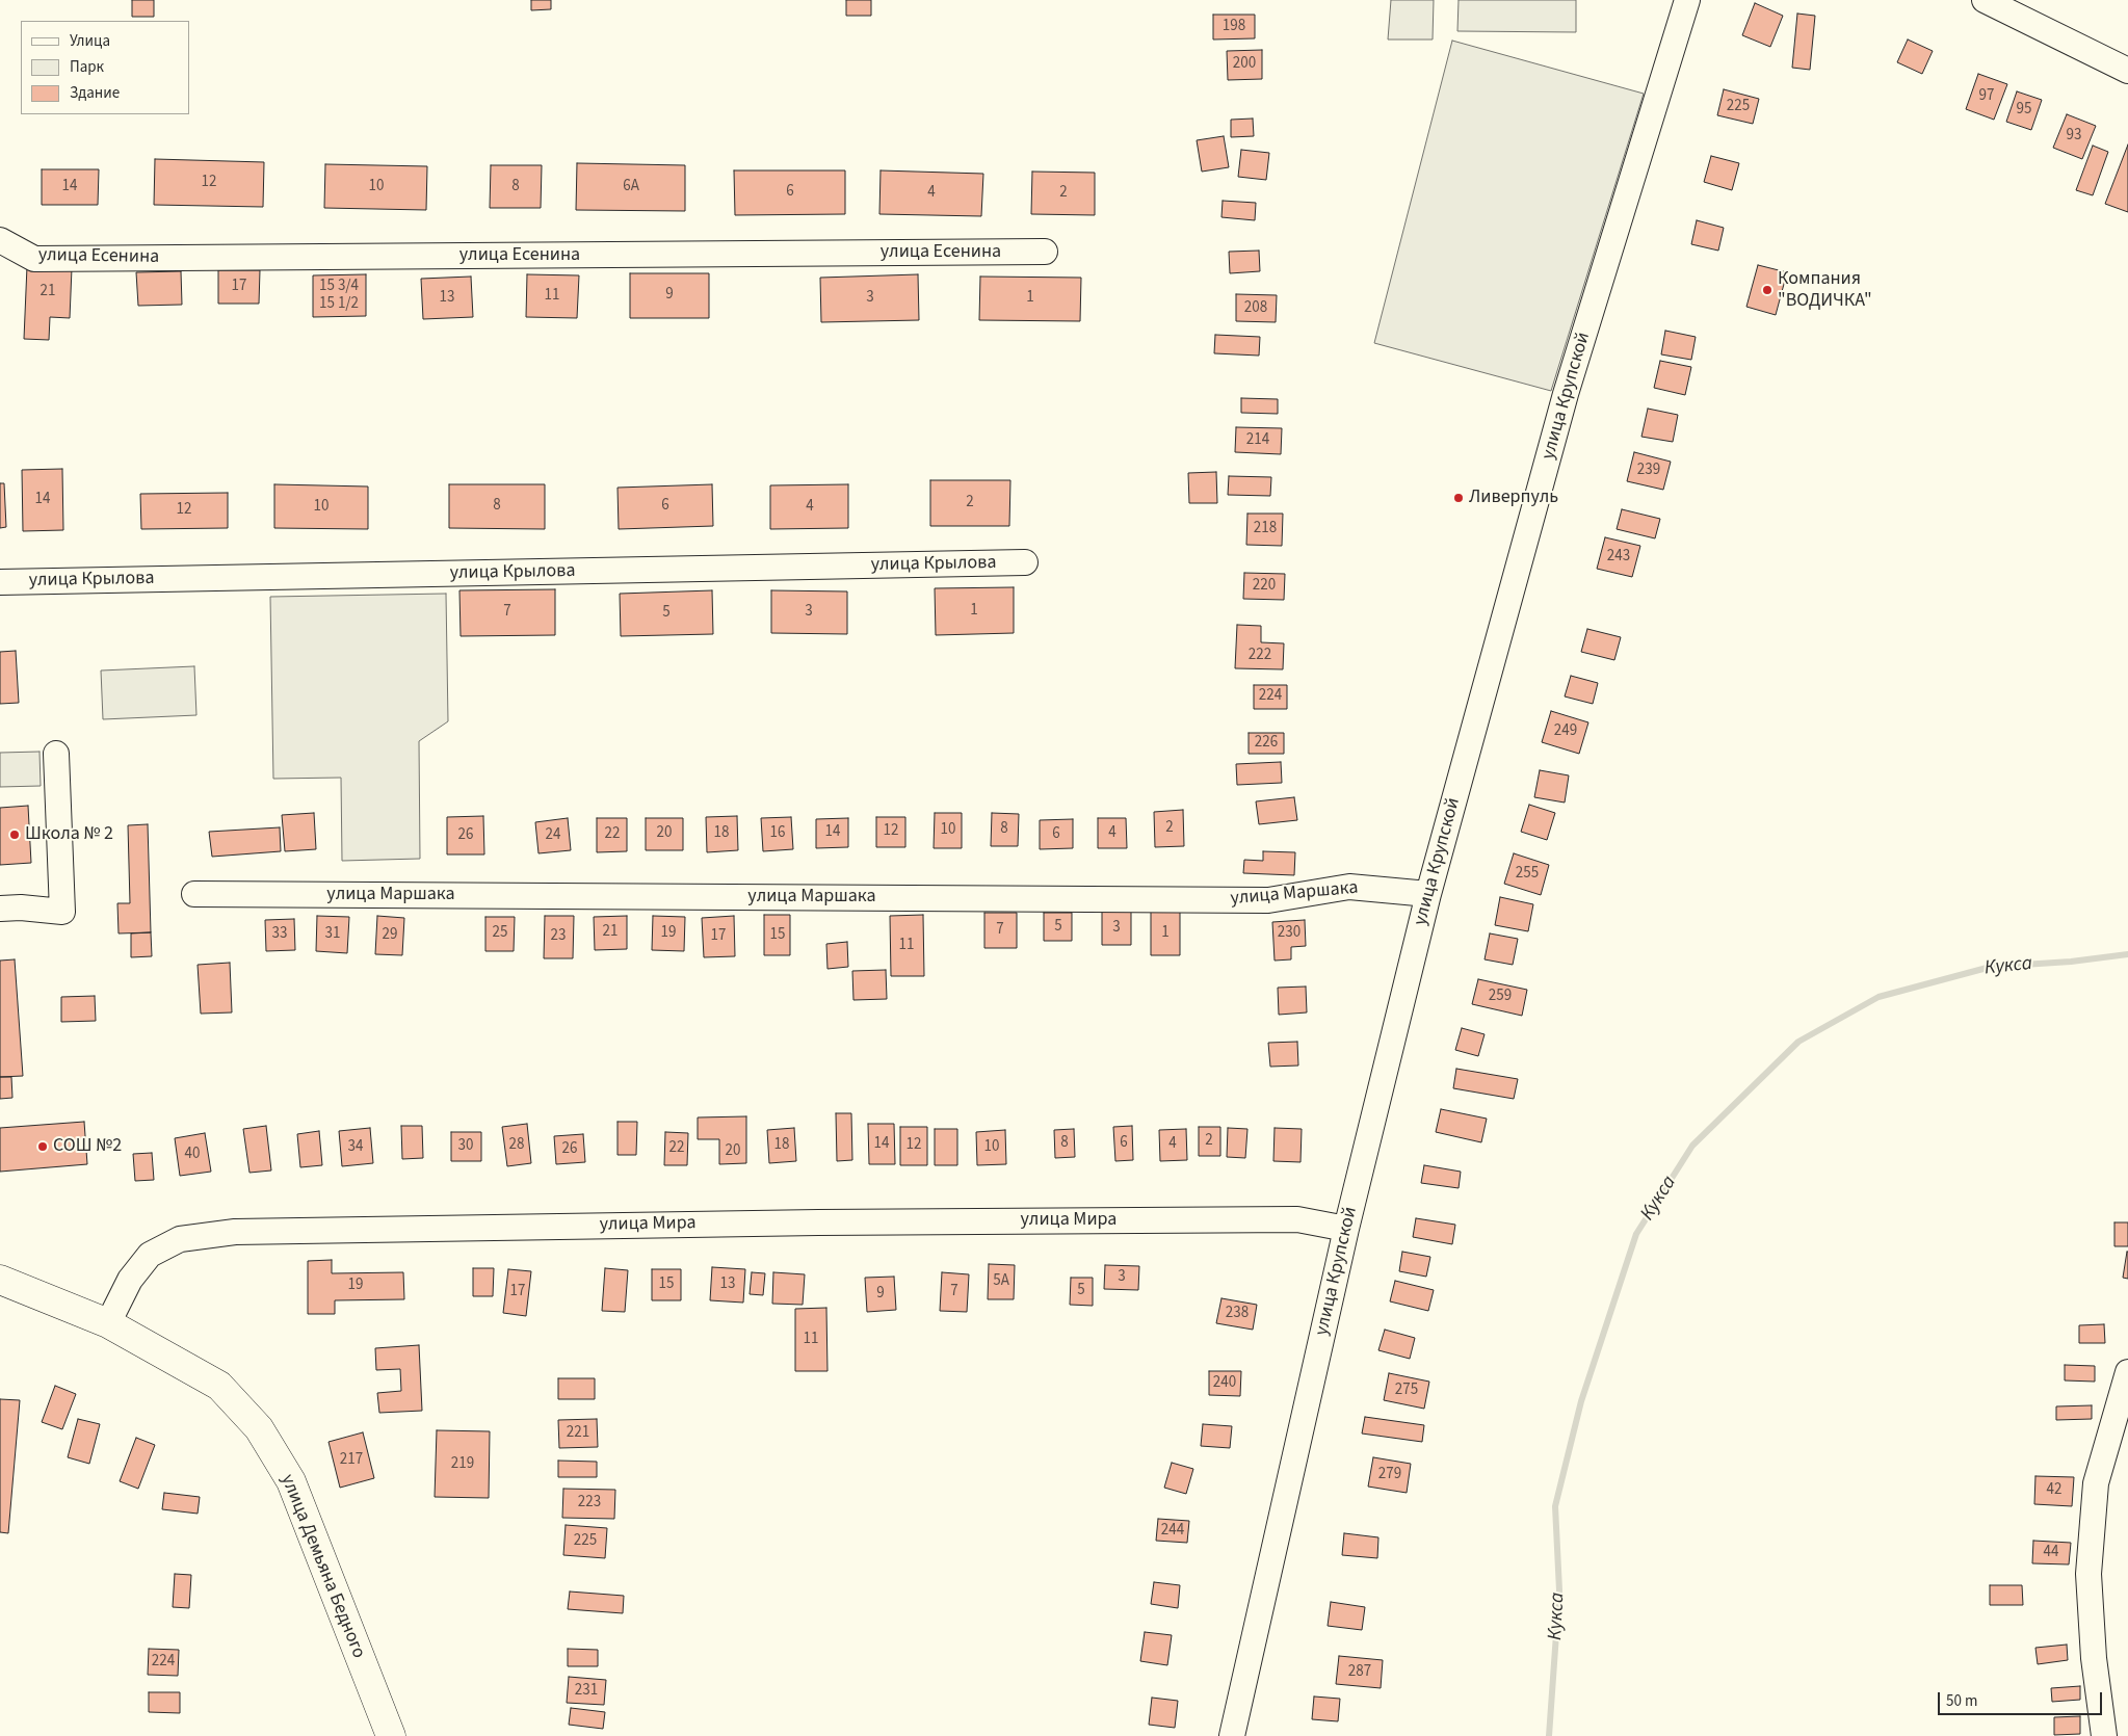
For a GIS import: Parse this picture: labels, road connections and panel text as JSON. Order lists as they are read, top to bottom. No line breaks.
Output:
{"streets":{"main road":["улица Демьяна Бедного"],"street":["улица Есенина","улица Крупской","улица Крылова","улица Маршака","улица Мира"]},"crossings":[["улица Крупской","улица Маршака"],["улица Крупской","улица Мира"],["улица Мира","улица Демьяна Бедного"]],"water":["Кукса"],"places":["Компания \"ВОДИЧКА\"","Ливерпуль","Школа № 2","СОШ №2"],"house_numbers":["198","200","97","225","95","93","12","14","10","8","6А","6","4","2","17","15 3/4 15 1/2","21","9","11","13","3","1","208","214","239","14","2","8","6","10","4","12","218","243","220","1","7","3","5","222","224","249","226","2","8","10","12","14","20","18","16","4","22","6","26","24","255","5","3","7","21","25","19","1","230","33","31","29","15","23","17","11","259","2","8","6","14","4","28","18","12","30","34","10","22","26","20","40","3","5А","15","13","19","5","17","7","9","238","11","240","275","221","217","219","279","42","223","244","225","44","224","287","231"],"legend":["Улица","Парк","Здание"],"scale_bar":"50 m"}
